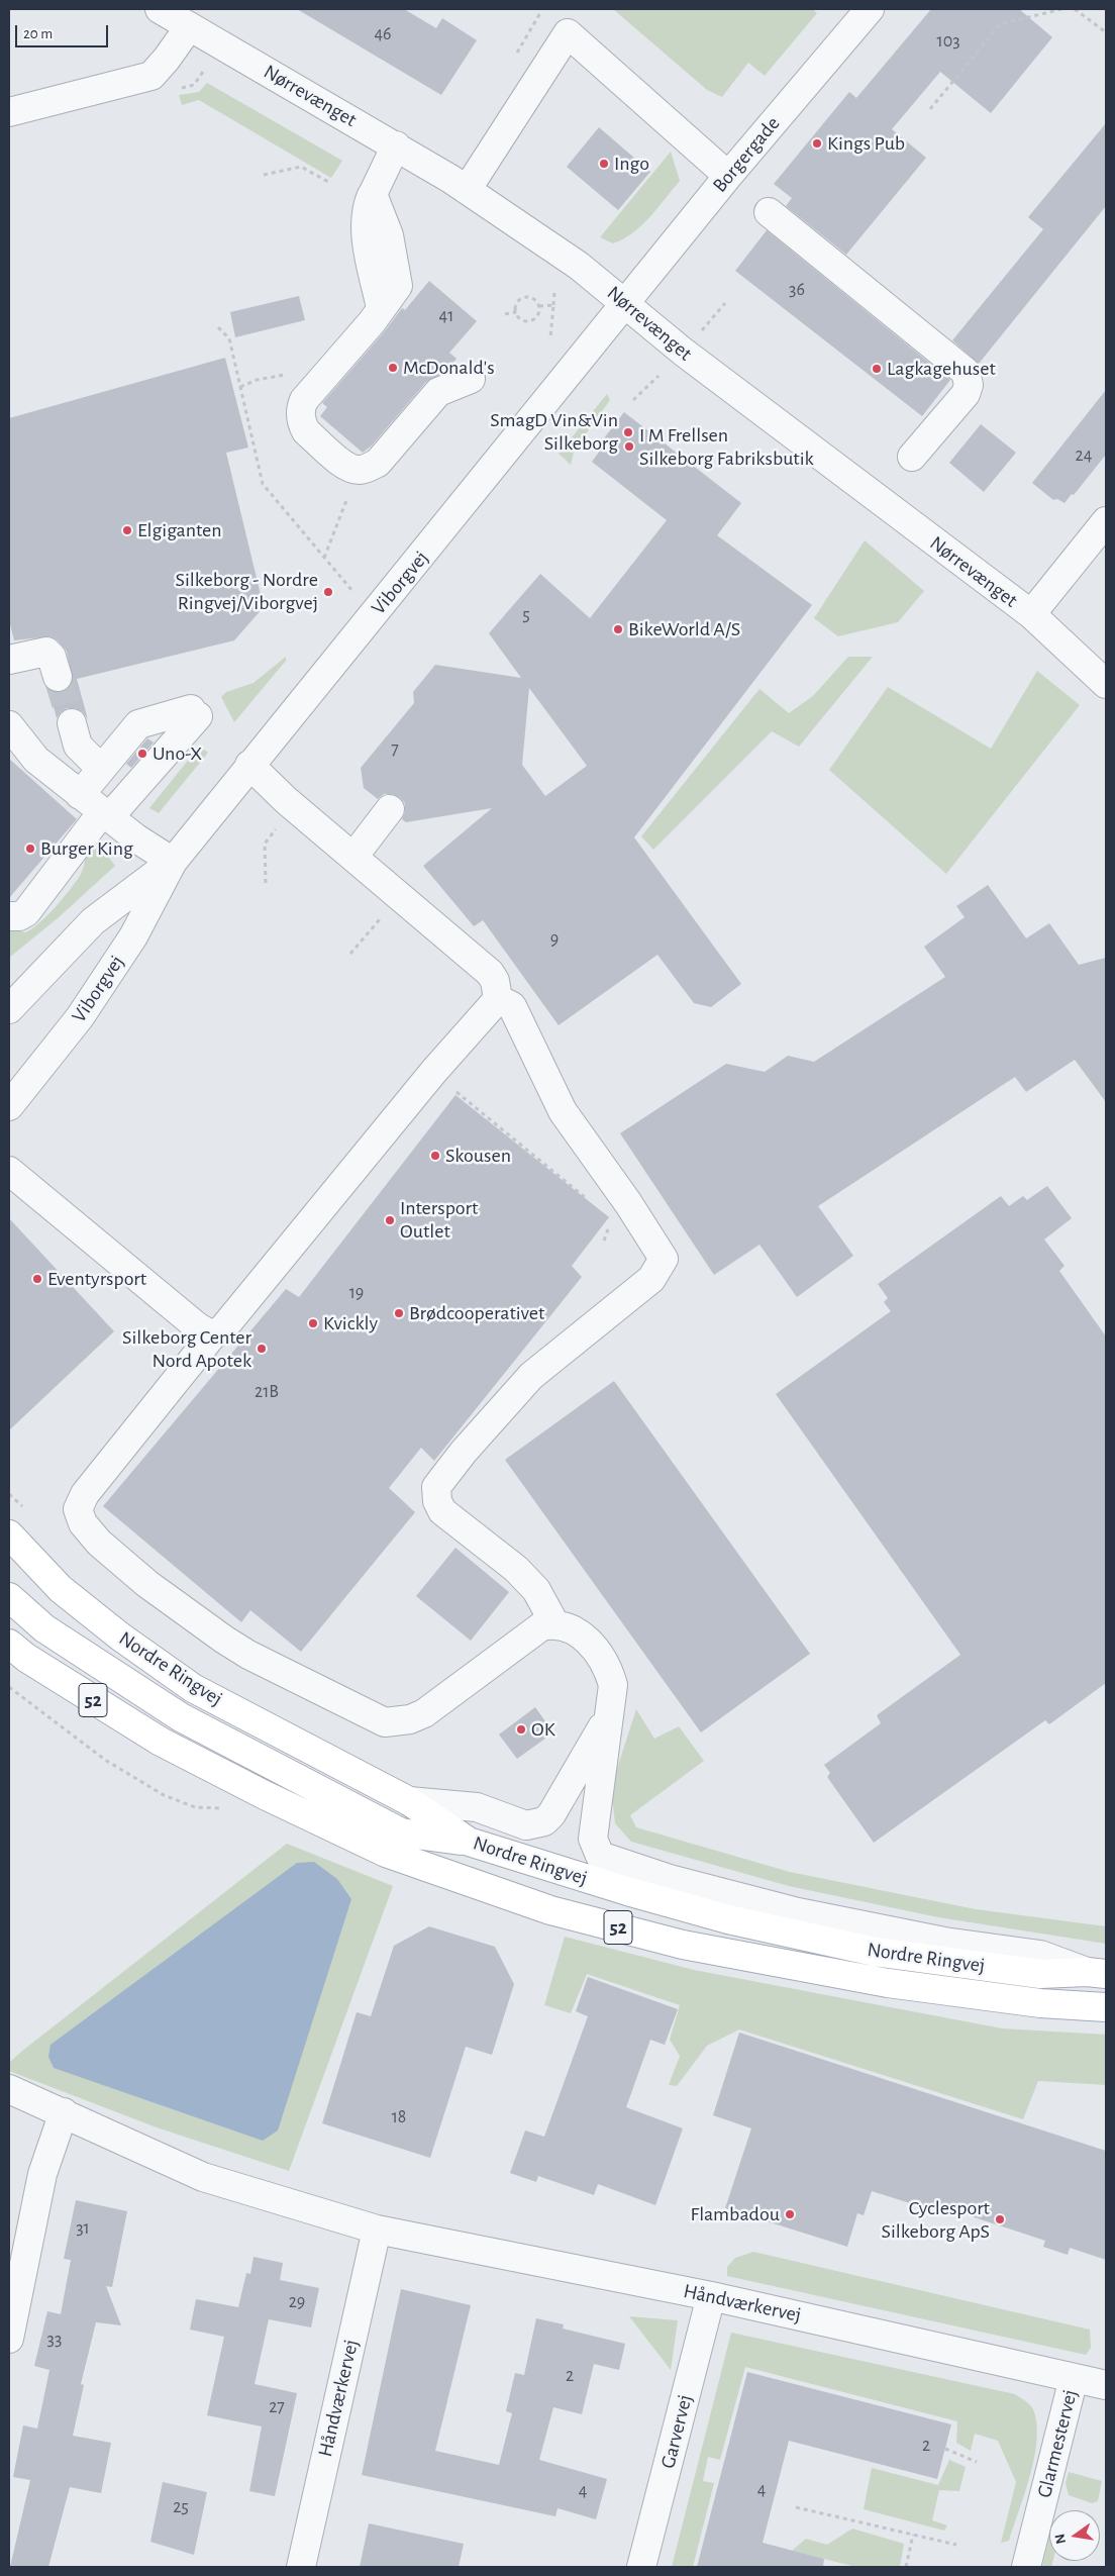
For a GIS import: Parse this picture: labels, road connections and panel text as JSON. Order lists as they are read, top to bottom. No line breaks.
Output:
{"streets":{"main road":["Nordre Ringvej","52"],"street":["Nørrevænget","Borgergade","Viborgvej","Håndværkervej","Garvervej","Glarmestervej"]},"crossings":[["Nørrevænget","Borgergade"],["Nørrevænget","Viborgvej"],["Borgergade","Viborgvej"],["Håndværkervej","Garvervej"],["Håndværkervej","Glarmestervej"]],"places":["Kings Pub","Ingo","McDonald's","Lagkagehuset","SmagD Vin&Vin Silkeborg","I M Frellsen Silkeborg Fabriksbutik","Elgiganten","Silkeborg - Nordre Ringvej/Viborgvej","BikeWorld A/S","Uno-X","Burger King","Skousen","Intersport Outlet","Eventyrsport","Brødcooperativet","Kvickly","Silkeborg Center Nord Apotek","OK","Flambadou","Cyclesport Silkeborg ApS"],"house_numbers":["46","103","36","41","24","5","7","9","19","21B","18","31","29","33","2","27","2","4","4","25"],"scale_bar":"20 m","north":"left"}
